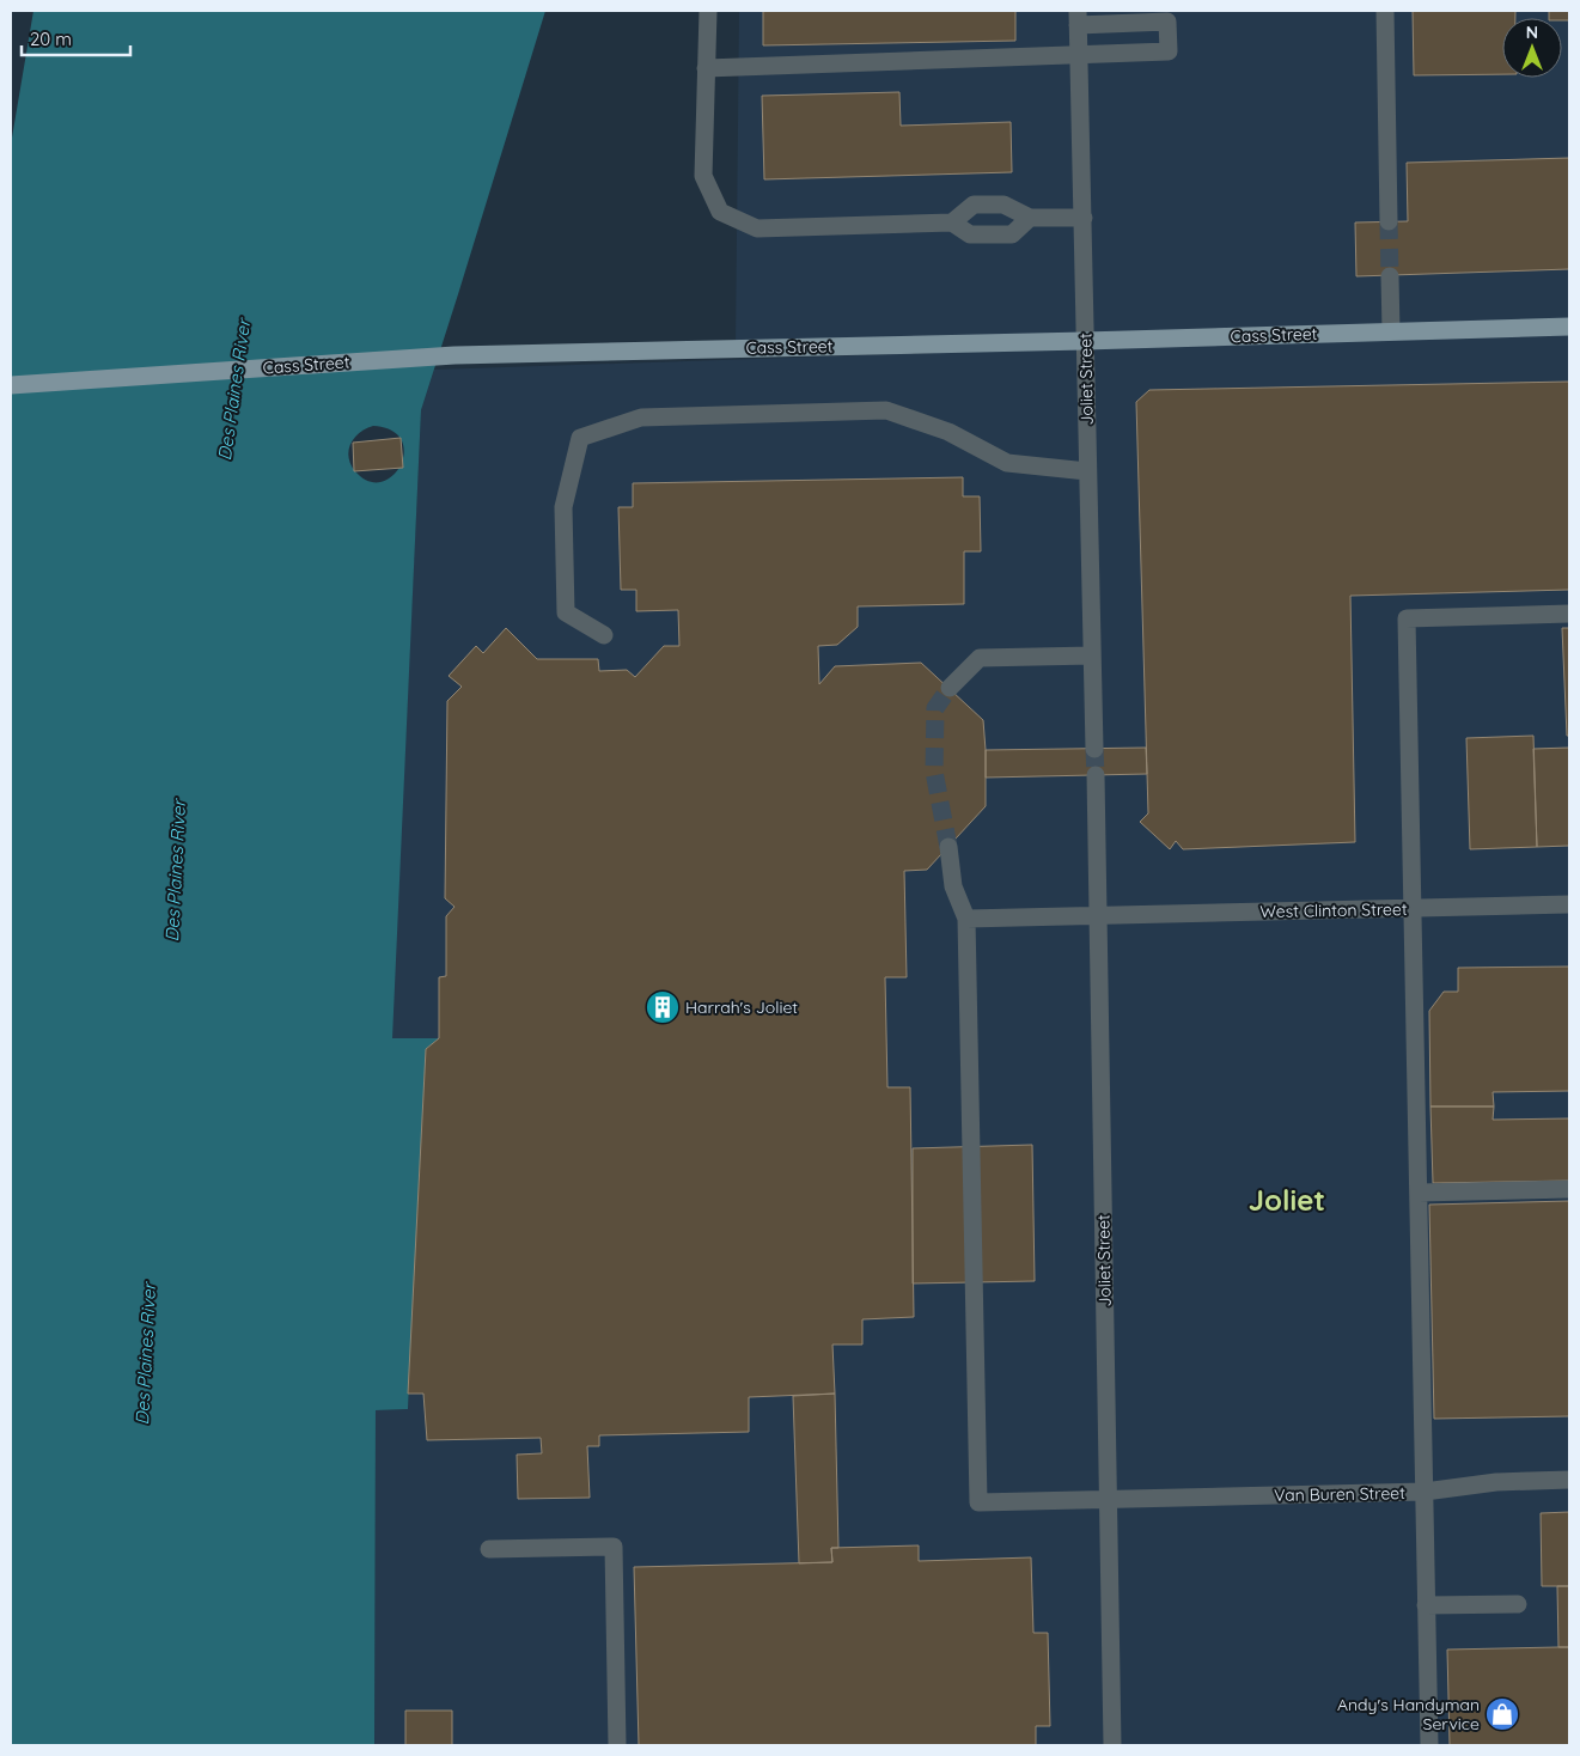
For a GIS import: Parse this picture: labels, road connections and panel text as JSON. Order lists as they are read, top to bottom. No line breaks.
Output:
{"streets":{"main road":["Cass Street"],"street":["Joliet Street","West Clinton Street","Van Buren Street"]},"crossings":[["Cass Street","Joliet Street"],["Joliet Street","West Clinton Street"],["Joliet Street","Van Buren Street"],["West Clinton Street","Van Buren Street"]],"districts":["Joliet"],"water":["Des Plaines River"],"places":{"building":["Harrah's Joliet"],"shop":["Andy's Handyman Service"]},"scale_bar":"20 m","north":"top"}
